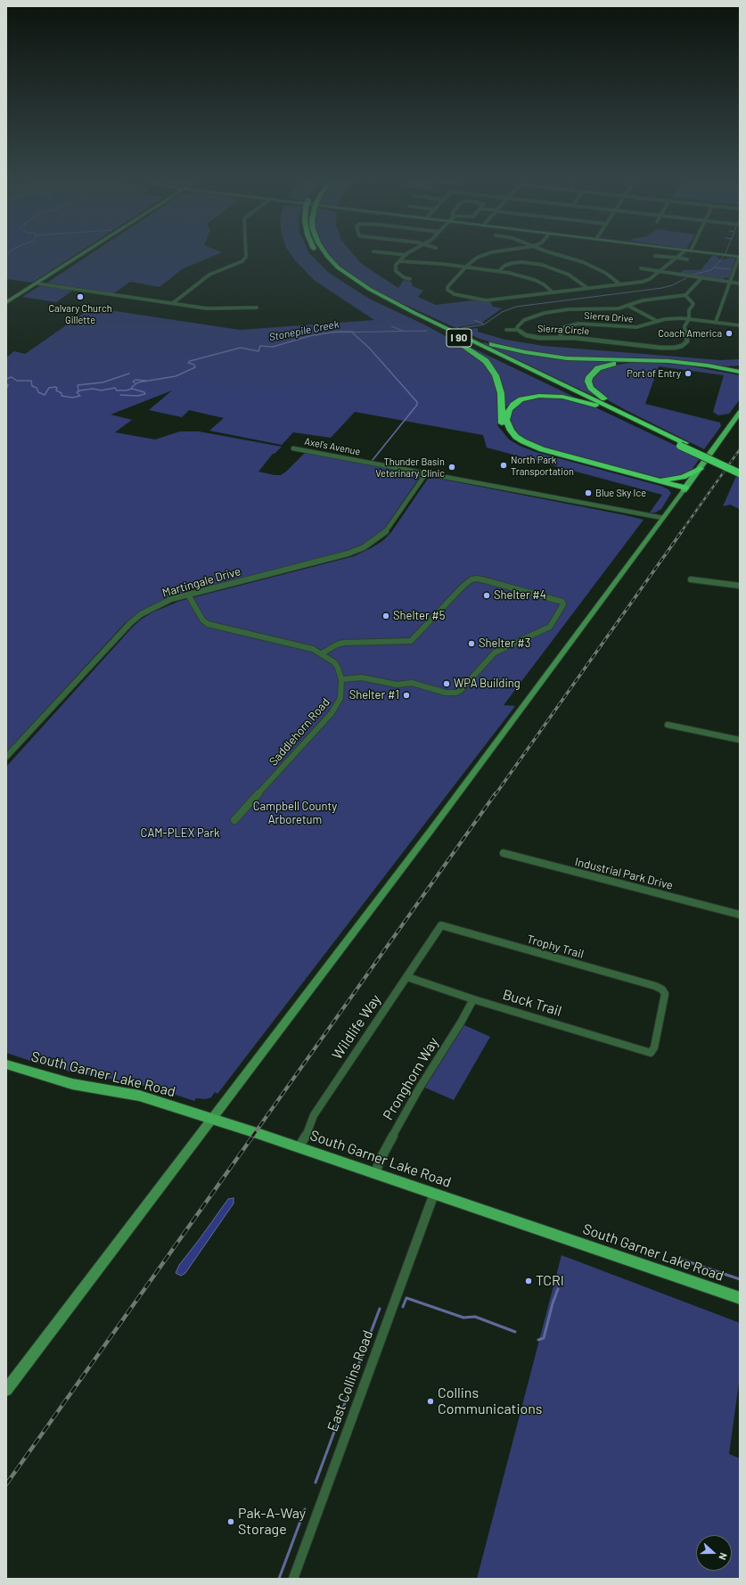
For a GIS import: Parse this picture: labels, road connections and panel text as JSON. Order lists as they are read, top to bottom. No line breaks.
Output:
{"streets":{"highway":["I 90"],"main road":["South Garner Lake Road"],"street":["Sierra Drive","Sierra Circle","Axel's Avenue","Martingale Drive","Saddlehorn Road","Industrial Park Drive","Trophy Trail","Buck Trail","Wildlife Way","Pronghorn Way","East Collins Road"]},"crossings":[["Sierra Drive","Sierra Circle"],["Axel's Avenue","Martingale Drive"],["Martingale Drive","Saddlehorn Road"],["Trophy Trail","Buck Trail"],["Trophy Trail","Wildlife Way"],["Buck Trail","Wildlife Way"],["Buck Trail","Pronghorn Way"],["Wildlife Way","South Garner Lake Road"],["South Garner Lake Road","Pronghorn Way"],["South Garner Lake Road","East Collins Road"]],"water":["Stonepile Creek"],"parks":["Campbell County Arboretum","CAM-PLEX Park"],"places":["Calvary Church Gillette","Coach America","Port of Entry","North Park Transportation","Thunder Basin Veterinary Clinic","Blue Sky Ice","Shelter #4","Shelter #5","Shelter #3","WPA Building","Shelter #1","TCRI","Collins Communications","Pak-A-Way Storage"],"north":"right"}
